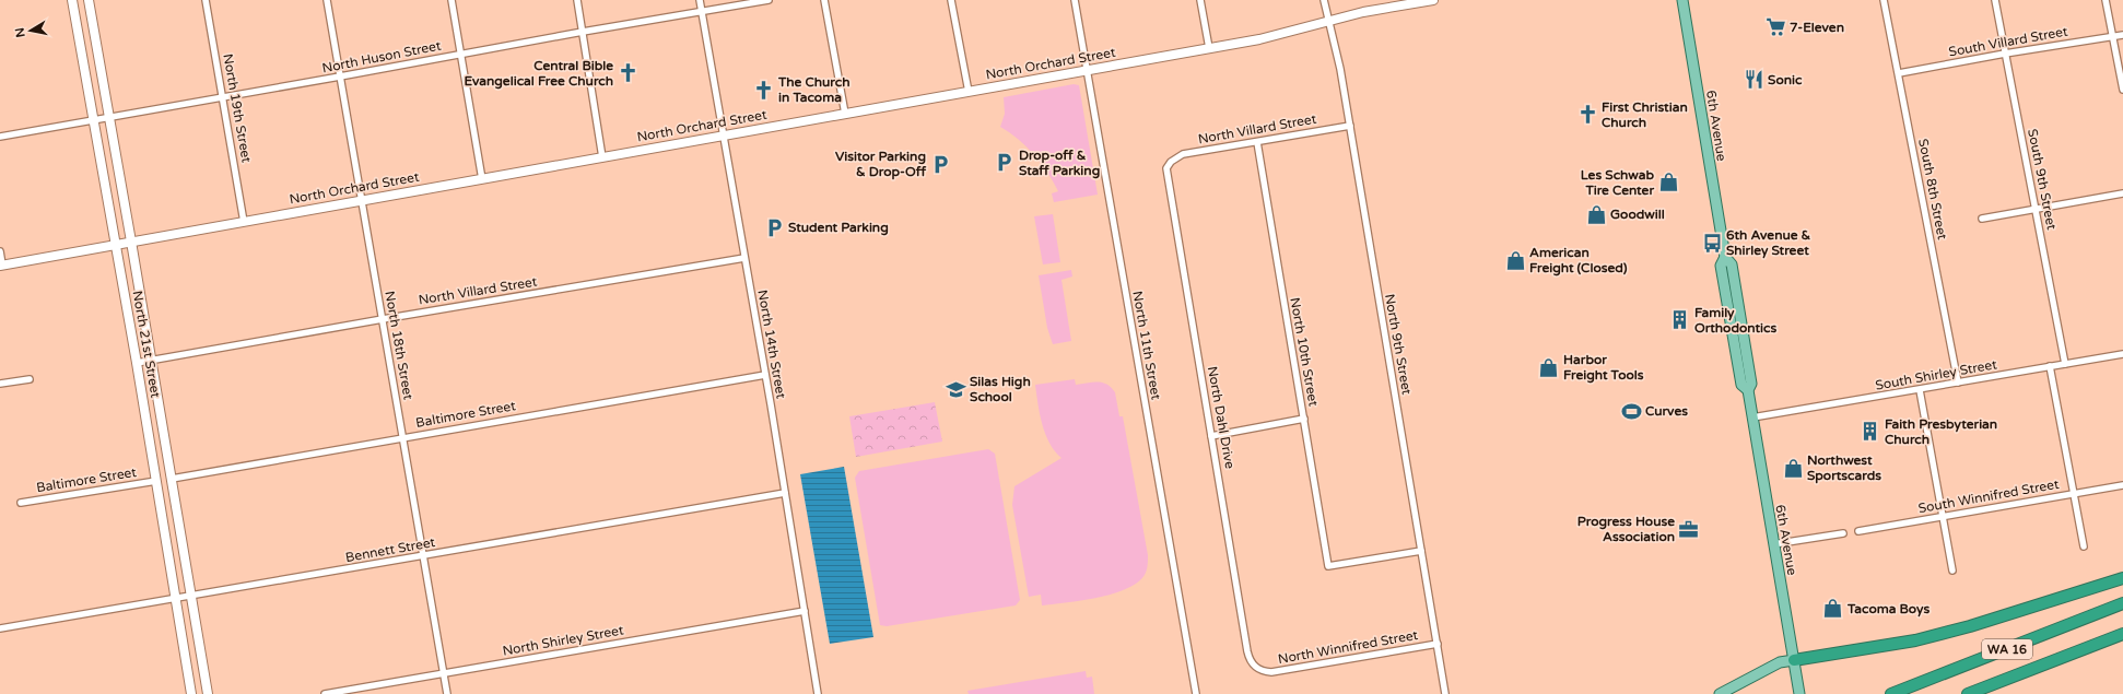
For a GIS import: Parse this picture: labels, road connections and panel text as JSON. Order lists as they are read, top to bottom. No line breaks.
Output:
{"streets":{"highway":["WA 16"],"main road":["6th Avenue"],"street":["South Villard Street","North Huson Street","North Orchard Street","North 19th Street","North Villard Street","South 9th Street","South 8th Street","North 21st Street","North 14th Street","North 9th Street","North 18th Street","North 11th Street","North 10th Street","South Shirley Street","Baltimore Street","North Dahl Drive","South Winnifred Street","Bennett Street","North Shirley Street","North Winnifred Street"]},"crossings":[["South Villard Street","South 9th Street"],["South Villard Street","South 8th Street"],["North Huson Street","North 19th Street"],["North Huson Street","North 21st Street"],["North Huson Street","North 14th Street"],["North Huson Street","North 18th Street"],["North Orchard Street","North 19th Street"],["North Orchard Street","North 21st Street"],["North Orchard Street","North 14th Street"],["North Orchard Street","North 9th Street"],["North Orchard Street","North 18th Street"],["North Orchard Street","North 11th Street"],["6th Avenue","South Shirley Street"],["North Villard Street","North 21st Street"],["North Villard Street","North 14th Street"],["North Villard Street","North 9th Street"],["North Villard Street","North 18th Street"],["North Villard Street","North 10th Street"],["North Villard Street","North Dahl Drive"],["South 9th Street","South Shirley Street"],["South 8th Street","South Shirley Street"],["North 21st Street","Baltimore Street"],["North 21st Street","Bennett Street"],["North 14th Street","Baltimore Street"],["North 14th Street","Bennett Street"],["North 14th Street","North Shirley Street"],["North 9th Street","North 10th Street"],["North 9th Street","North Winnifred Street"],["North 18th Street","Baltimore Street"],["North 18th Street","Bennett Street"],["North 18th Street","North Shirley Street"],["North Dahl Drive","North Winnifred Street"]],"places":{"supermarket":["7-Eleven"],"church":["Central Bible Evangelical Free Church","The Church in Tacoma","First Christian Church"],"restaurant":["Sonic"],"parking":["Drop-off & Staff Parking","Visitor Parking & Drop-Off","Student Parking"],"shop":["Les Schwab Tire Center","Goodwill","American Freight (Closed)","Harbor Freight Tools","Northwest Sportscards","Tacoma Boys"],"bus stop":["6th Avenue & Shirley Street"],"building":["Family Orthodontics","Faith Presbyterian Church"],"school or university":["Silas High School"],"sports":["Curves"],"office":["Progress House Association"]},"north":"left"}
